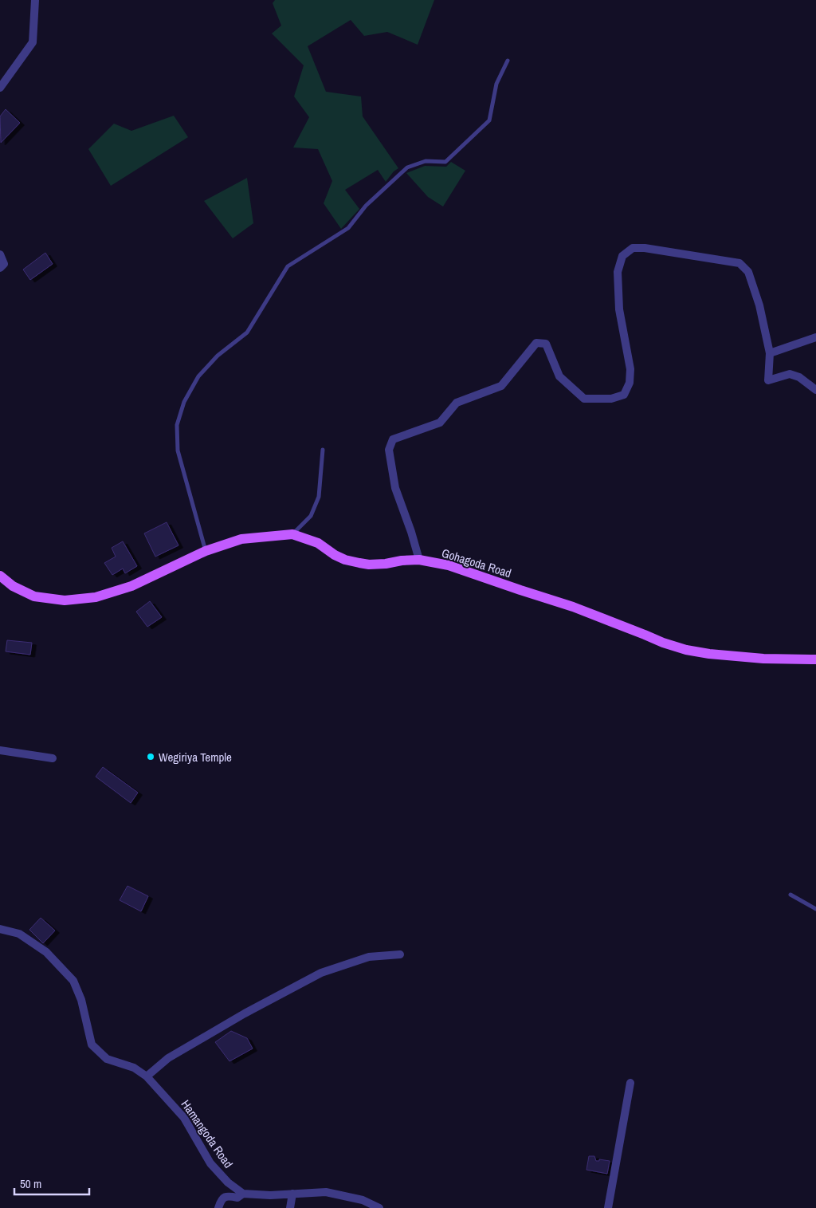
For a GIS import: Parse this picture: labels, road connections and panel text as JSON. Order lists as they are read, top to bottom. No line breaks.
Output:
{"streets":{"main road":["Gohagoda Road"],"street":["Hamangoda Road"]},"places":["Wegiriya Temple"],"scale_bar":"50 m"}
